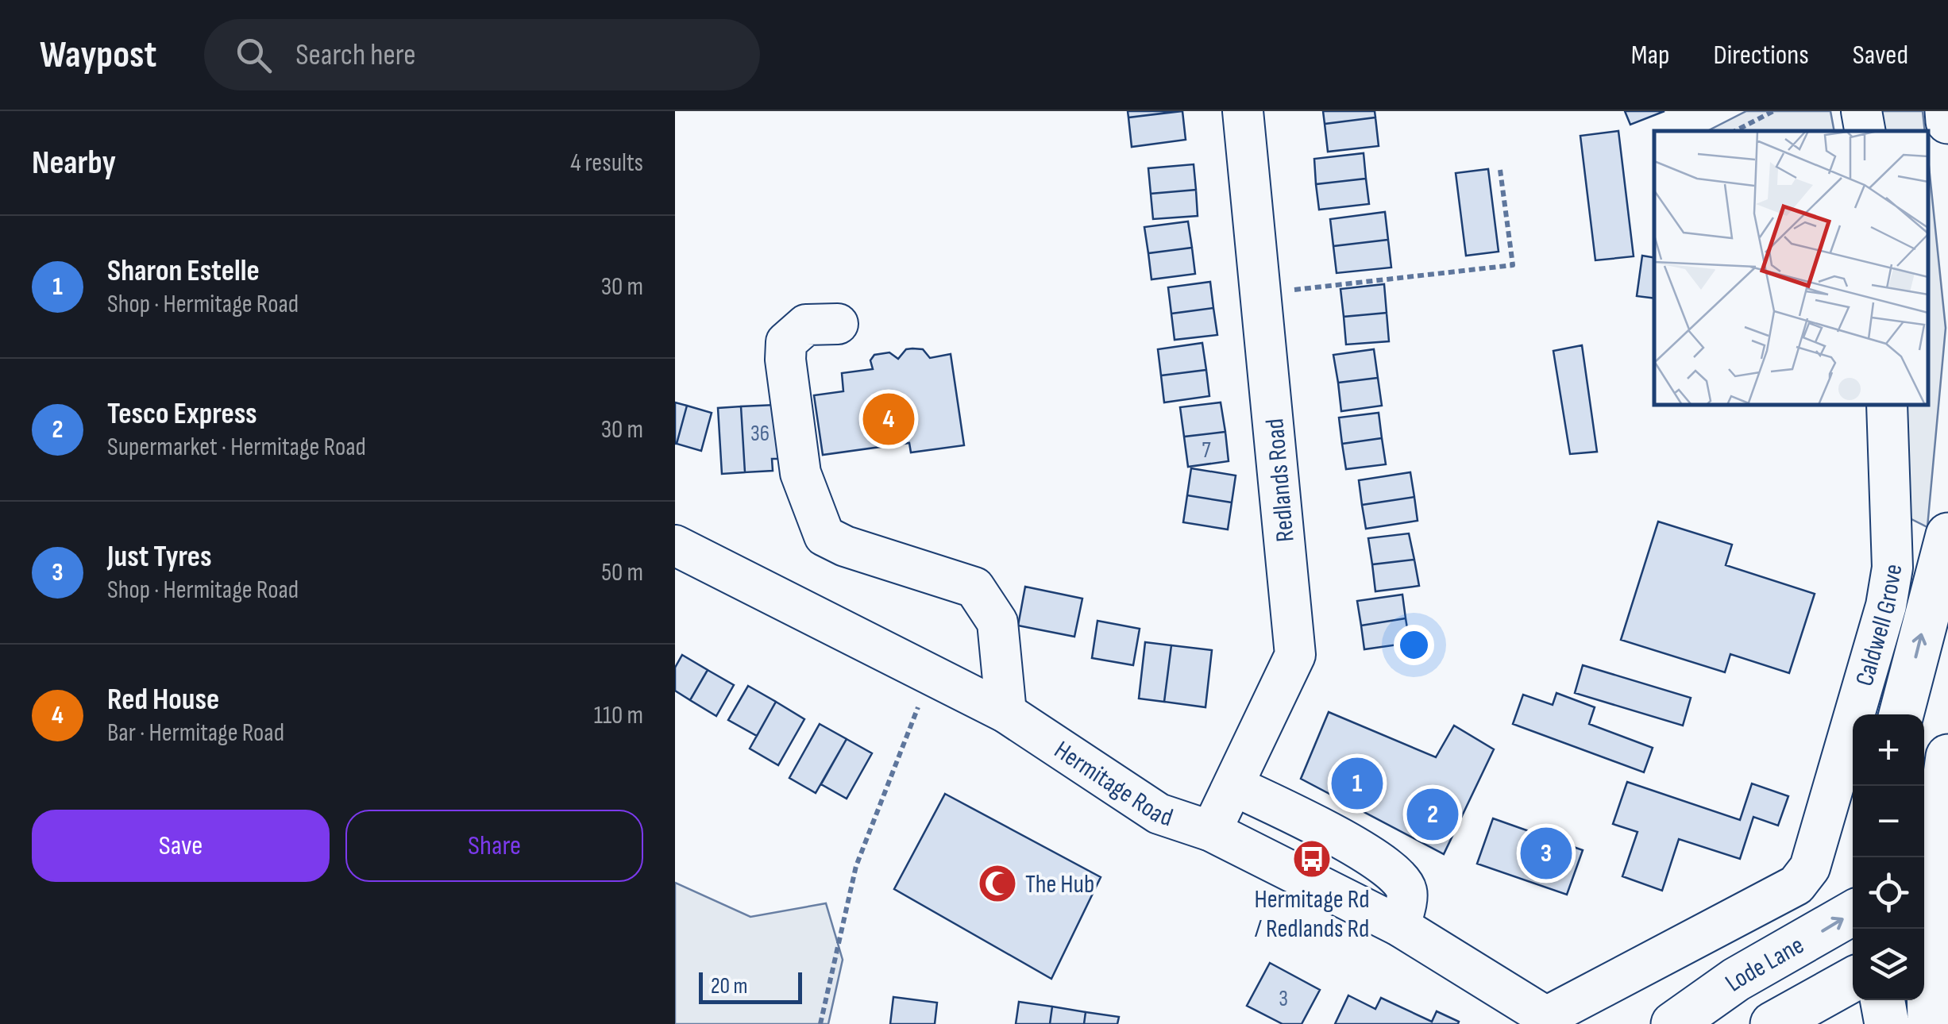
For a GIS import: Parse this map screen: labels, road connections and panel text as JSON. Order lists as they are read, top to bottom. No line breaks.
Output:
{"streets":{"main road":["Lode Lane"],"street":["Redlands Road","Caldwell Grove","Hermitage Road"]},"crossings":[["Redlands Road","Hermitage Road"],["Caldwell Grove","Hermitage Road"]],"places":{"bus stop":["Hermitage Rd / Redlands Rd"],"mosque":["The Hub"]},"house_numbers":["36","7","3"],"scale_bar":"20 m","page":{"header":"Waypost","search":"Search here","nav":["Map","Directions","Saved"],"heading":["Nearby","4 results"],"list":[{"mark":"1","name":"Sharon Estelle","note":"Shop · Hermitage Road","value":"30 m"},{"mark":"2","name":"Tesco Express","note":"Supermarket · Hermitage Road","value":"30 m"},{"mark":"3","name":"Just Tyres","note":"Shop · Hermitage Road","value":"50 m"},{"mark":"4","name":"Red House","note":"Bar · Hermitage Road","value":"110 m"}],"pins":["4","1","2","3"],"map_buttons":["+","−"],"buttons":["Save","Share"],"scale":"20 m"}}
